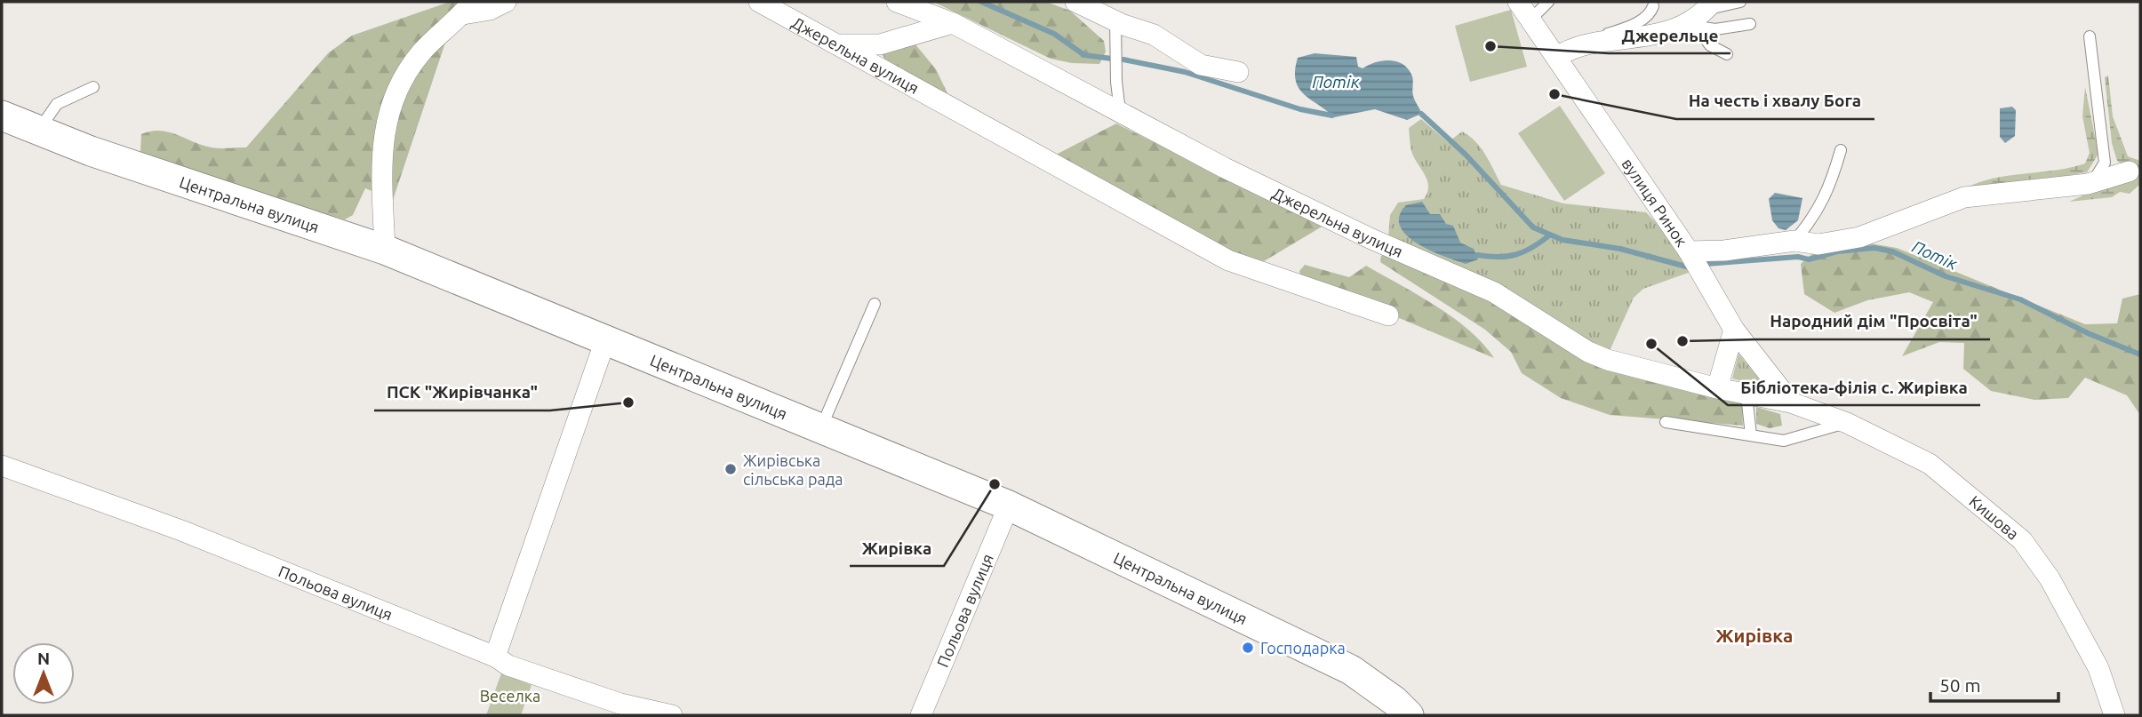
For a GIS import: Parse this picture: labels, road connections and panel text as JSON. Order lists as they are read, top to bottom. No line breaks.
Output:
{"streets":{"street":["Джерельна вулиця","вулиця Ринок","Центральна вулиця","Кишова","Польова вулиця"]},"crossings":[["Джерельна вулиця","вулиця Ринок"],["Джерельна вулиця","Кишова"],["вулиця Ринок","Кишова"],["Центральна вулиця","Польова вулиця"]],"districts":["Жирівка"],"water":["Потік"],"parks":["Веселка"],"places":["Джерельце","На честь і хвалу Бога","Народний дім \"Просвіта\"","Бібліотека-філія с. Жирівка","ПСК \"Жирівчанка\"","Жирівська сільська рада","Жирівка","Господарка"],"scale_bar":"50 m","north":"top"}
